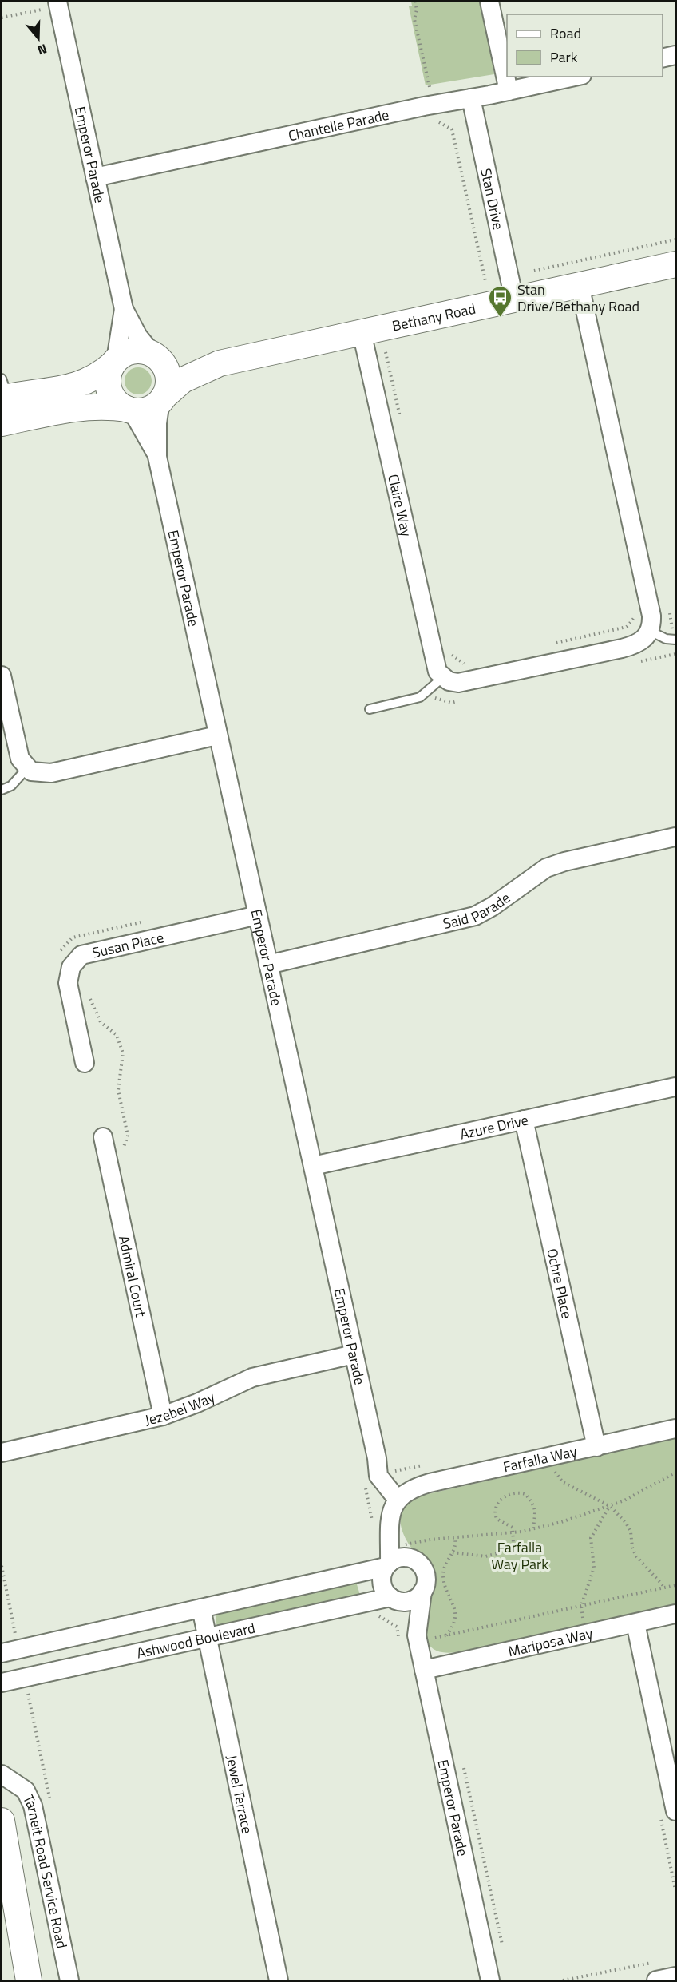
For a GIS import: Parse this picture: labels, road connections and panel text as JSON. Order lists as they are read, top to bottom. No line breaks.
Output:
{"streets":{"street":["Chantelle Parade","Emperor Parade","Stan Drive","Bethany Road","Claire Way","Said Parade","Susan Place","Azure Drive","Admiral Court","Ochre Place","Jezebel Way","Farfalla Way","Ashwood Boulevard","Mariposa Way","Jewel Terrace","Tarneit Road Service Road"]},"crossings":[["Chantelle Parade","Emperor Parade"],["Chantelle Parade","Stan Drive"],["Emperor Parade","Bethany Road"],["Emperor Parade","Said Parade"],["Emperor Parade","Susan Place"],["Emperor Parade","Azure Drive"],["Emperor Parade","Jezebel Way"],["Emperor Parade","Farfalla Way"],["Emperor Parade","Ashwood Boulevard"],["Emperor Parade","Mariposa Way"],["Stan Drive","Bethany Road"],["Bethany Road","Claire Way"],["Azure Drive","Ochre Place"],["Admiral Court","Jezebel Way"],["Ochre Place","Farfalla Way"],["Ashwood Boulevard","Jewel Terrace"]],"parks":["Farfalla Way Park"],"places":{"bus stop":["Stan Drive/Bethany Road"]},"legend":["Road","Park"],"north":"bottom"}
